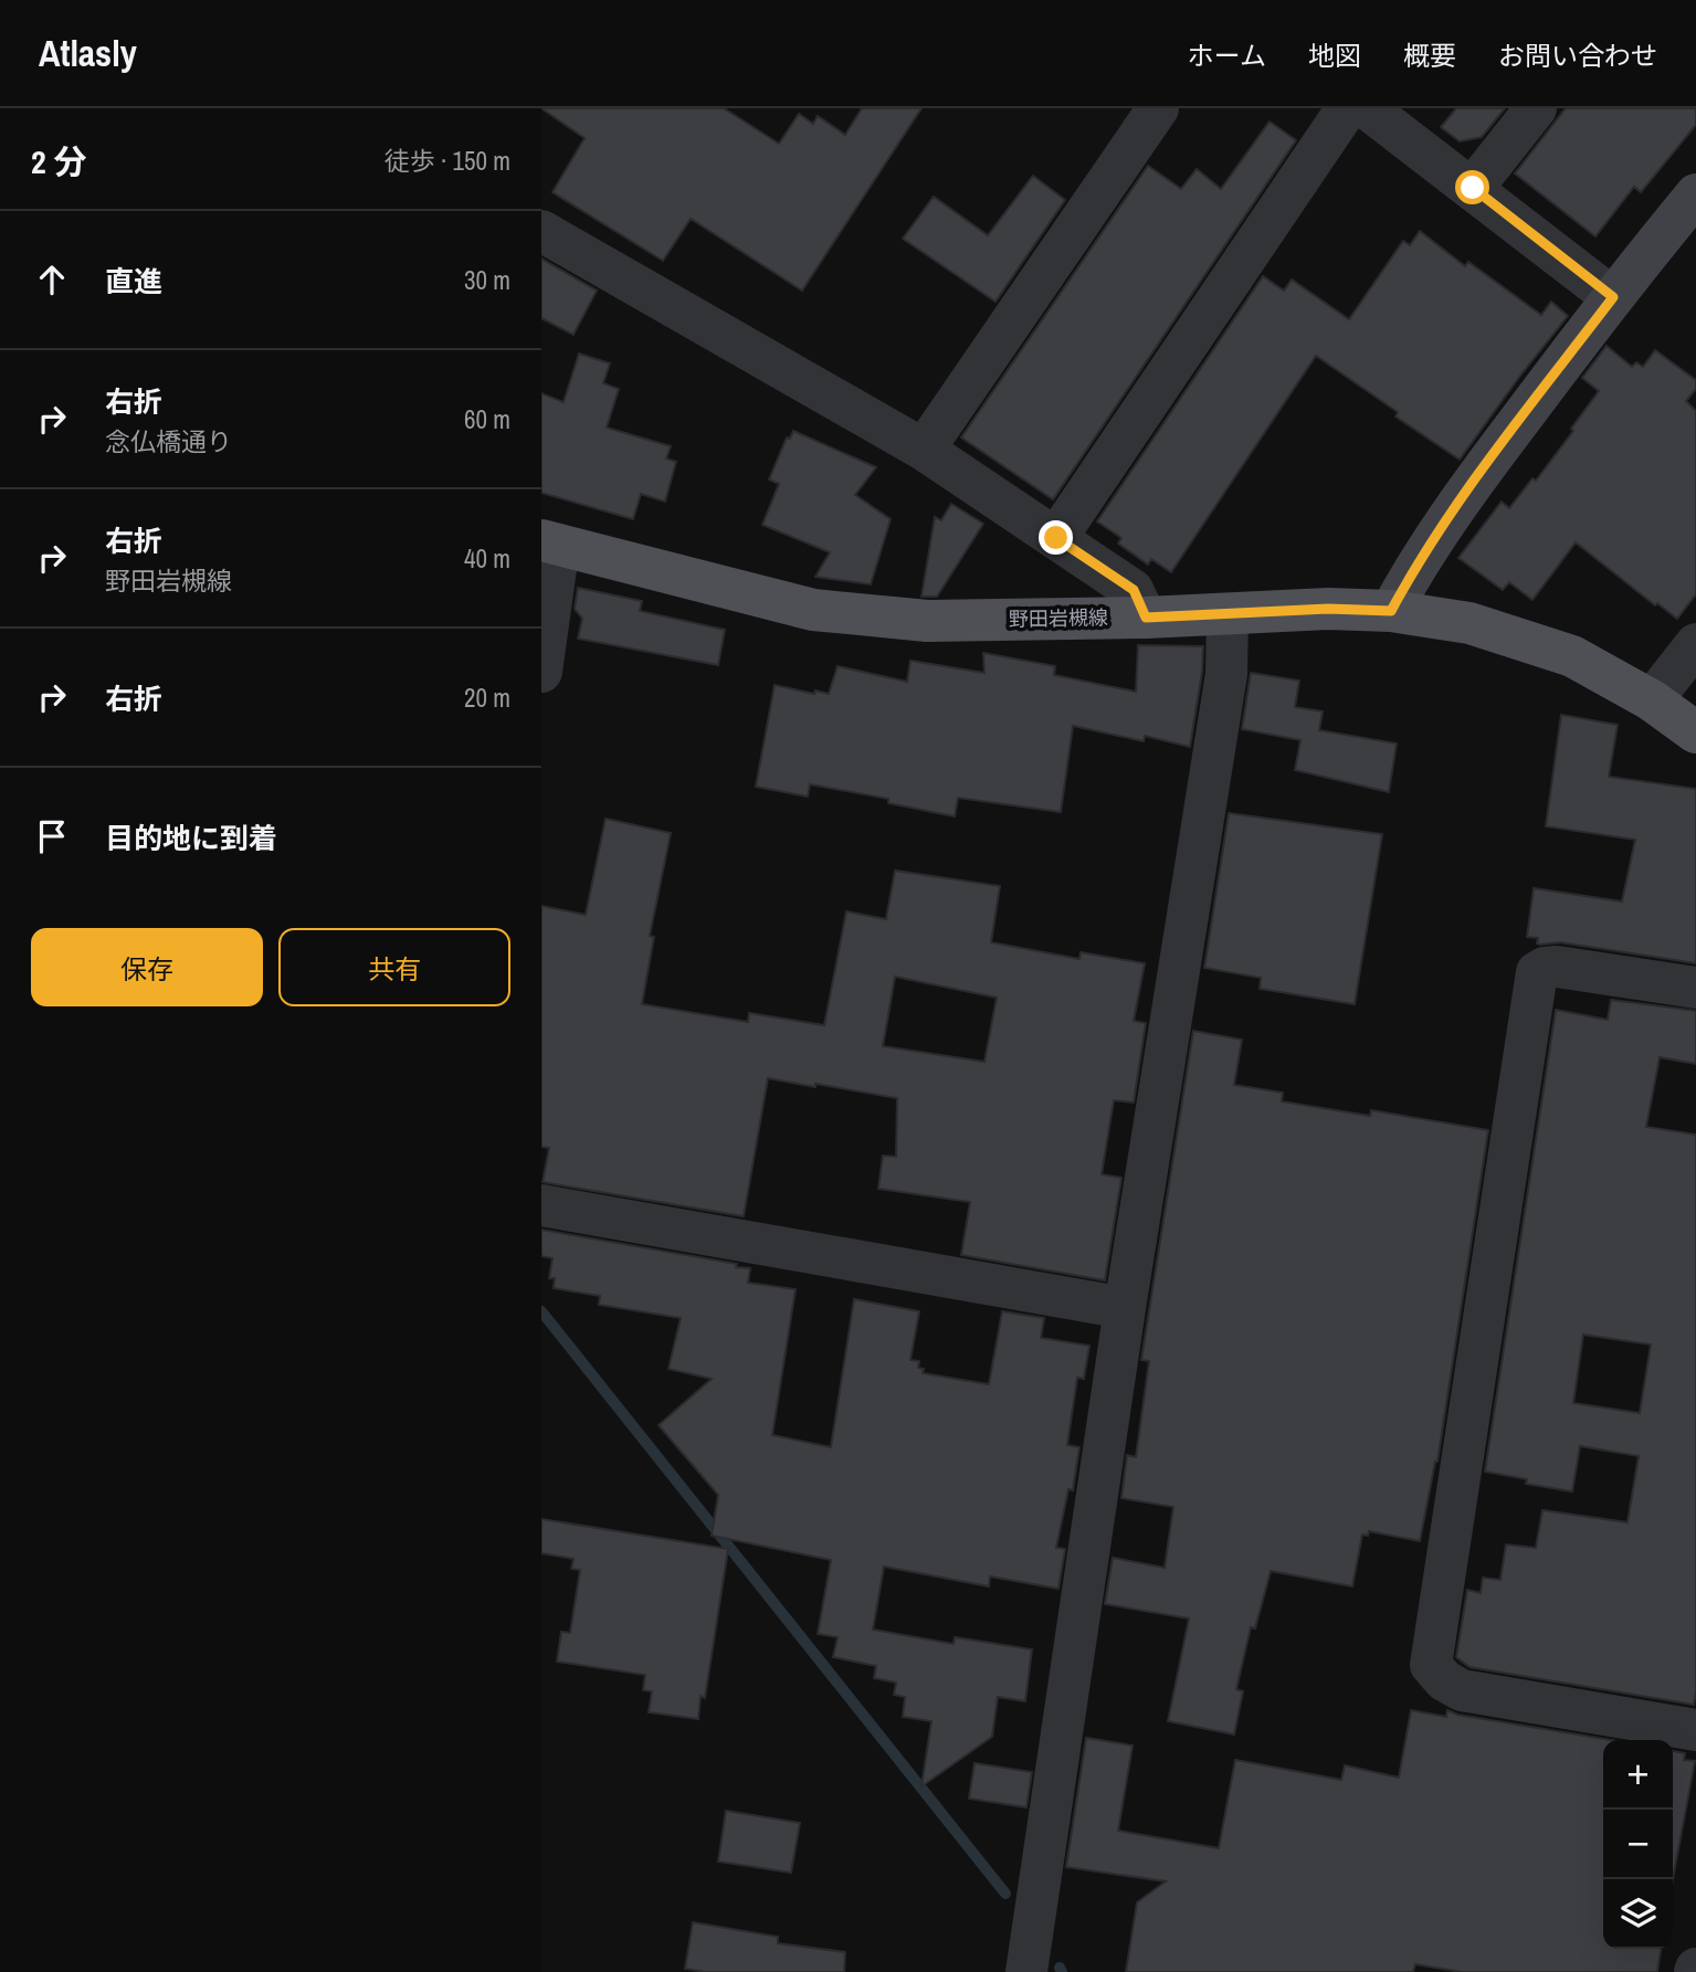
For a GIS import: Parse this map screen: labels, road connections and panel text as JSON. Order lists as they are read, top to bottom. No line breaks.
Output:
{"streets":{"main road":["野田岩槻線"]},"page":{"header":"Atlasly","nav":["ホーム","地図","概要","お問い合わせ"],"heading":["2 分","徒歩 · 150 m"],"list":[["直進","30 m"],["右折","念仏橋通り","60 m"],["右折","野田岩槻線","40 m"],["右折","20 m"],"目的地に到着"],"buttons":["保存","共有"],"map_buttons":["+","−"]}}
